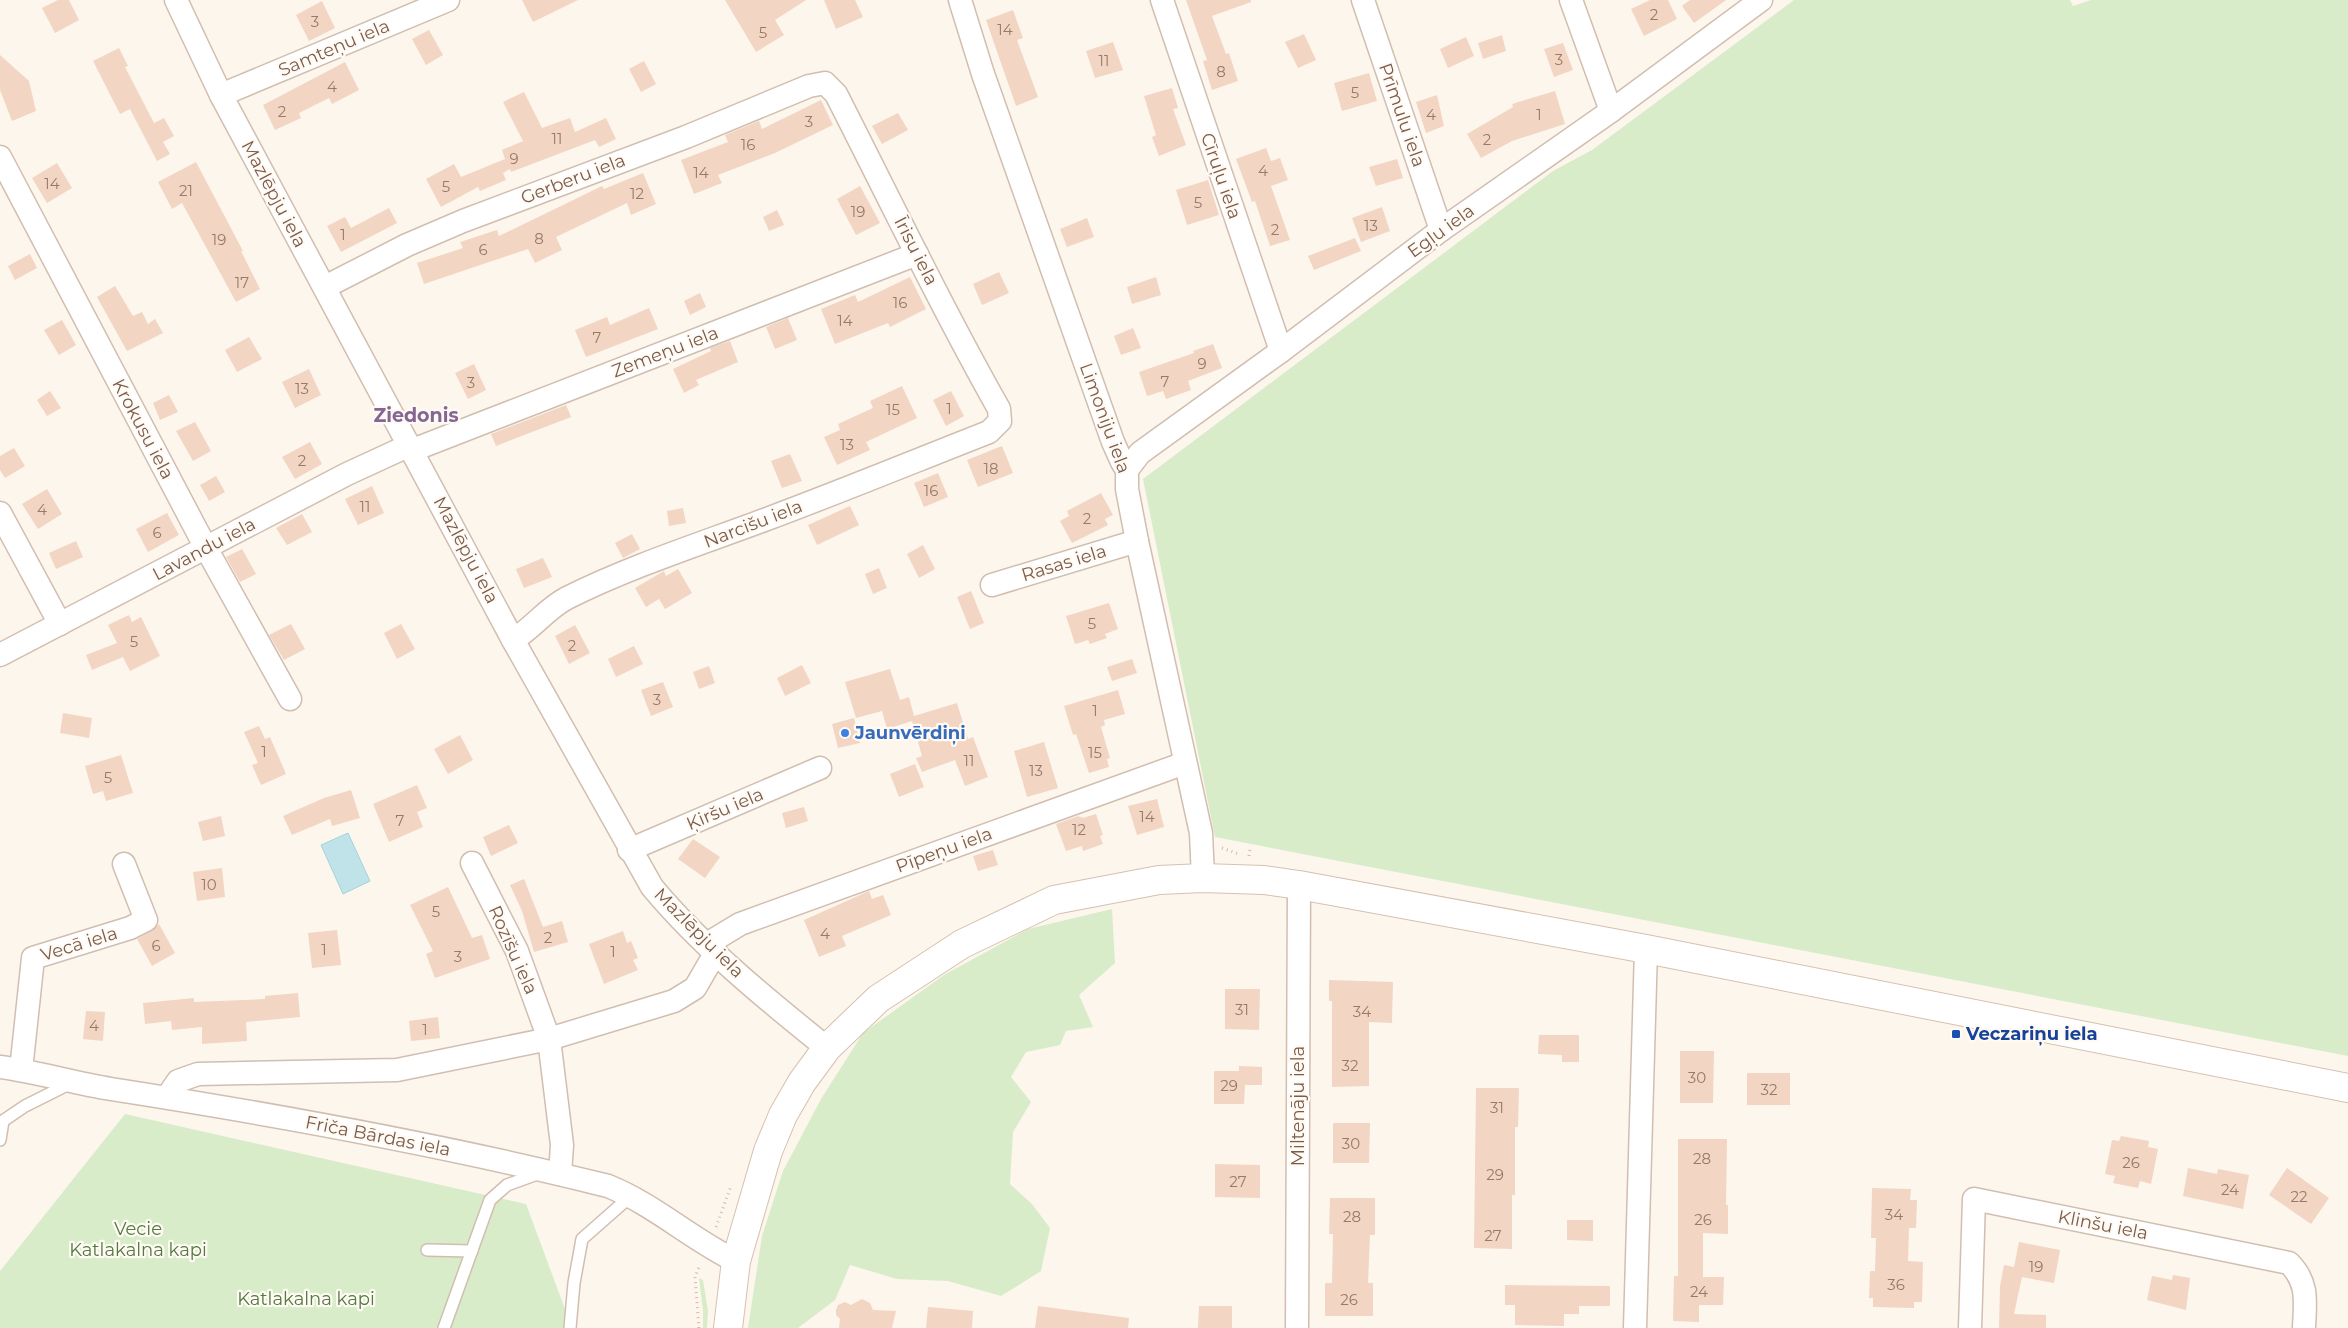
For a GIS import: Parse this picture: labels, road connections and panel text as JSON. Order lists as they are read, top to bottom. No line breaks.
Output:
{"streets":{"street":["Samteņu iela","Prīmulu iela","Cīruļu iela","Gerberu iela","Mazlēpju iela","Egļu iela","Īrisu iela","Zemeņu iela","Limoniju iela","Krokusu iela","Narcišu iela","Lavandu iela","Rasas iela","Ķiršu iela","Pīpeņu iela","Vecā iela","Rozīšu iela","Miltenāju iela","Friča Bārdas iela","Klinšu iela"]},"crossings":[["Samteņu iela","Mazlēpju iela"],["Prīmulu iela","Egļu iela"],["Cīruļu iela","Egļu iela"],["Gerberu iela","Mazlēpju iela"],["Gerberu iela","Īrisu iela"],["Mazlēpju iela","Zemeņu iela"],["Mazlēpju iela","Narcišu iela"],["Mazlēpju iela","Lavandu iela"],["Mazlēpju iela","Ķiršu iela"],["Mazlēpju iela","Pīpeņu iela"],["Egļu iela","Limoniju iela"],["Īrisu iela","Zemeņu iela"],["Īrisu iela","Narcišu iela"],["Zemeņu iela","Lavandu iela"],["Limoniju iela","Rasas iela"],["Limoniju iela","Pīpeņu iela"],["Krokusu iela","Lavandu iela"],["Vecā iela","Friča Bārdas iela"],["Rozīšu iela","Friča Bārdas iela"]],"districts":["Ziedonis"],"parks":["Vecie Katlakalna kapi","Katlakalna kapi"],"places":{"other":["Jaunvērdiņi"],"transit":["Veczariņu iela"]},"house_numbers":["2","3","14","5","3","11","8","4","5","2","4","1","3","11","2","16","9","4","14","14","5","21","12","5","19","13","2","1","8","19","6","17","16","14","7","9","7","3","13","1","15","13","2","18","16","11","4","2","6","5","5","2","3","1","1","15","11","13","5","14","7","12","10","5","4","2","6","1","1","3","31","34","4","1","32","30","29","32","31","30","28","26","29","27","24","22","34","28","26","27","19","36","24","26"]}
